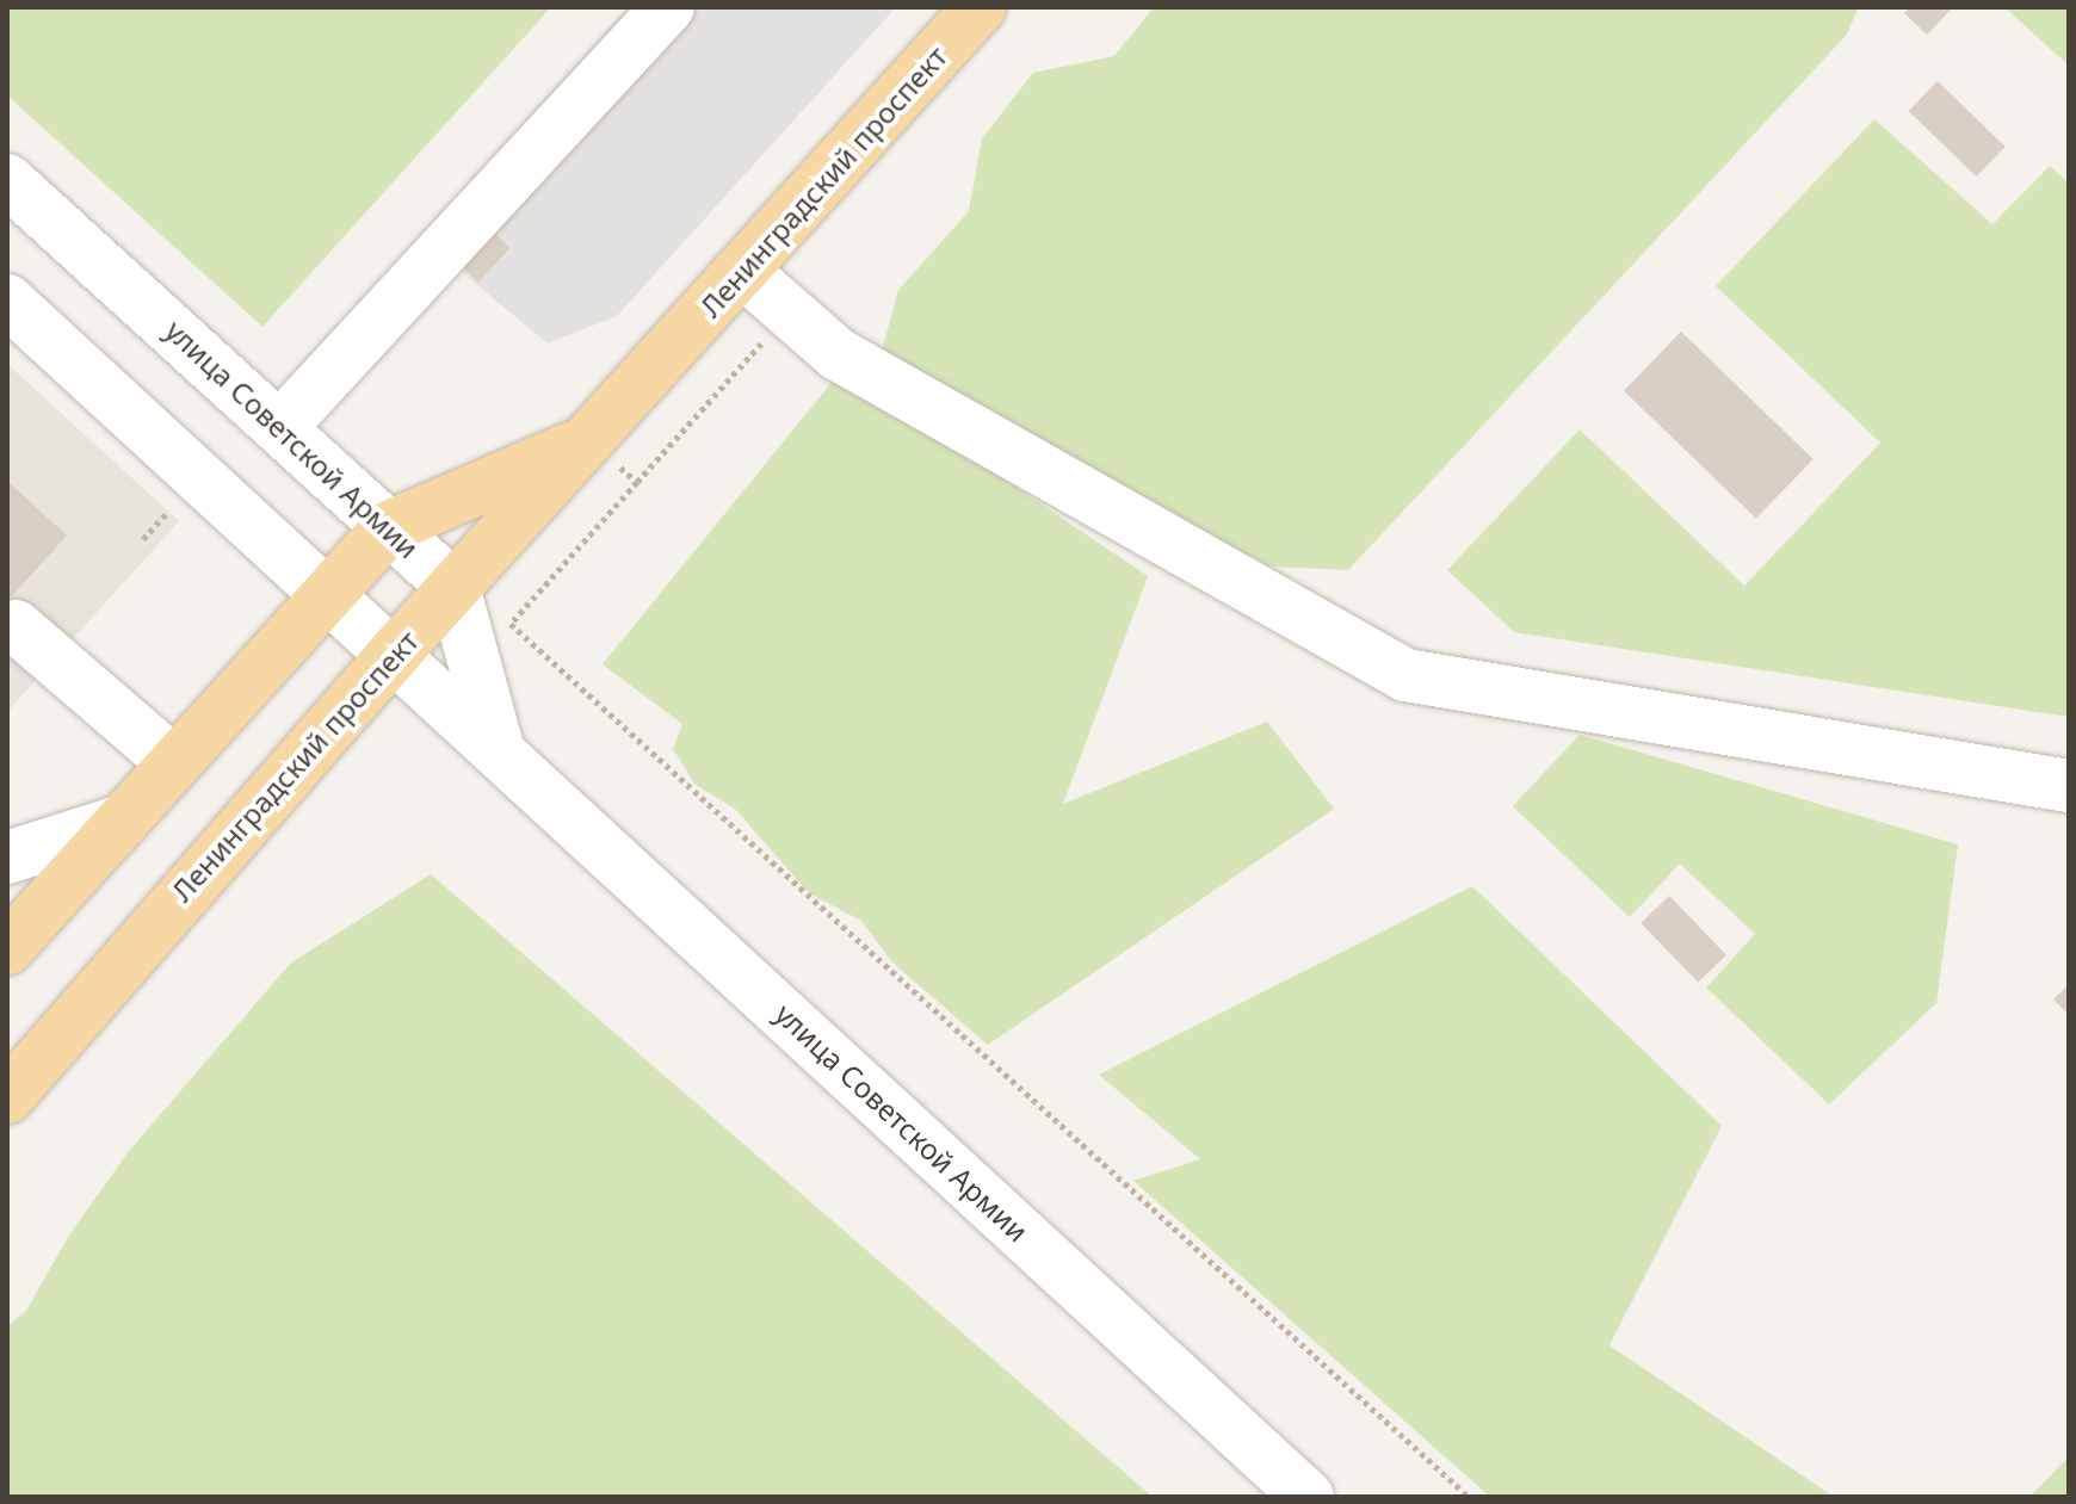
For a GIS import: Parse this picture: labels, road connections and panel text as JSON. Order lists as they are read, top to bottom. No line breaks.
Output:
{"streets":{"main road":["Ленинградский проспект"],"street":["улица Советской Армии"]},"crossings":[["Ленинградский проспект","улица Советской Армии"]]}
